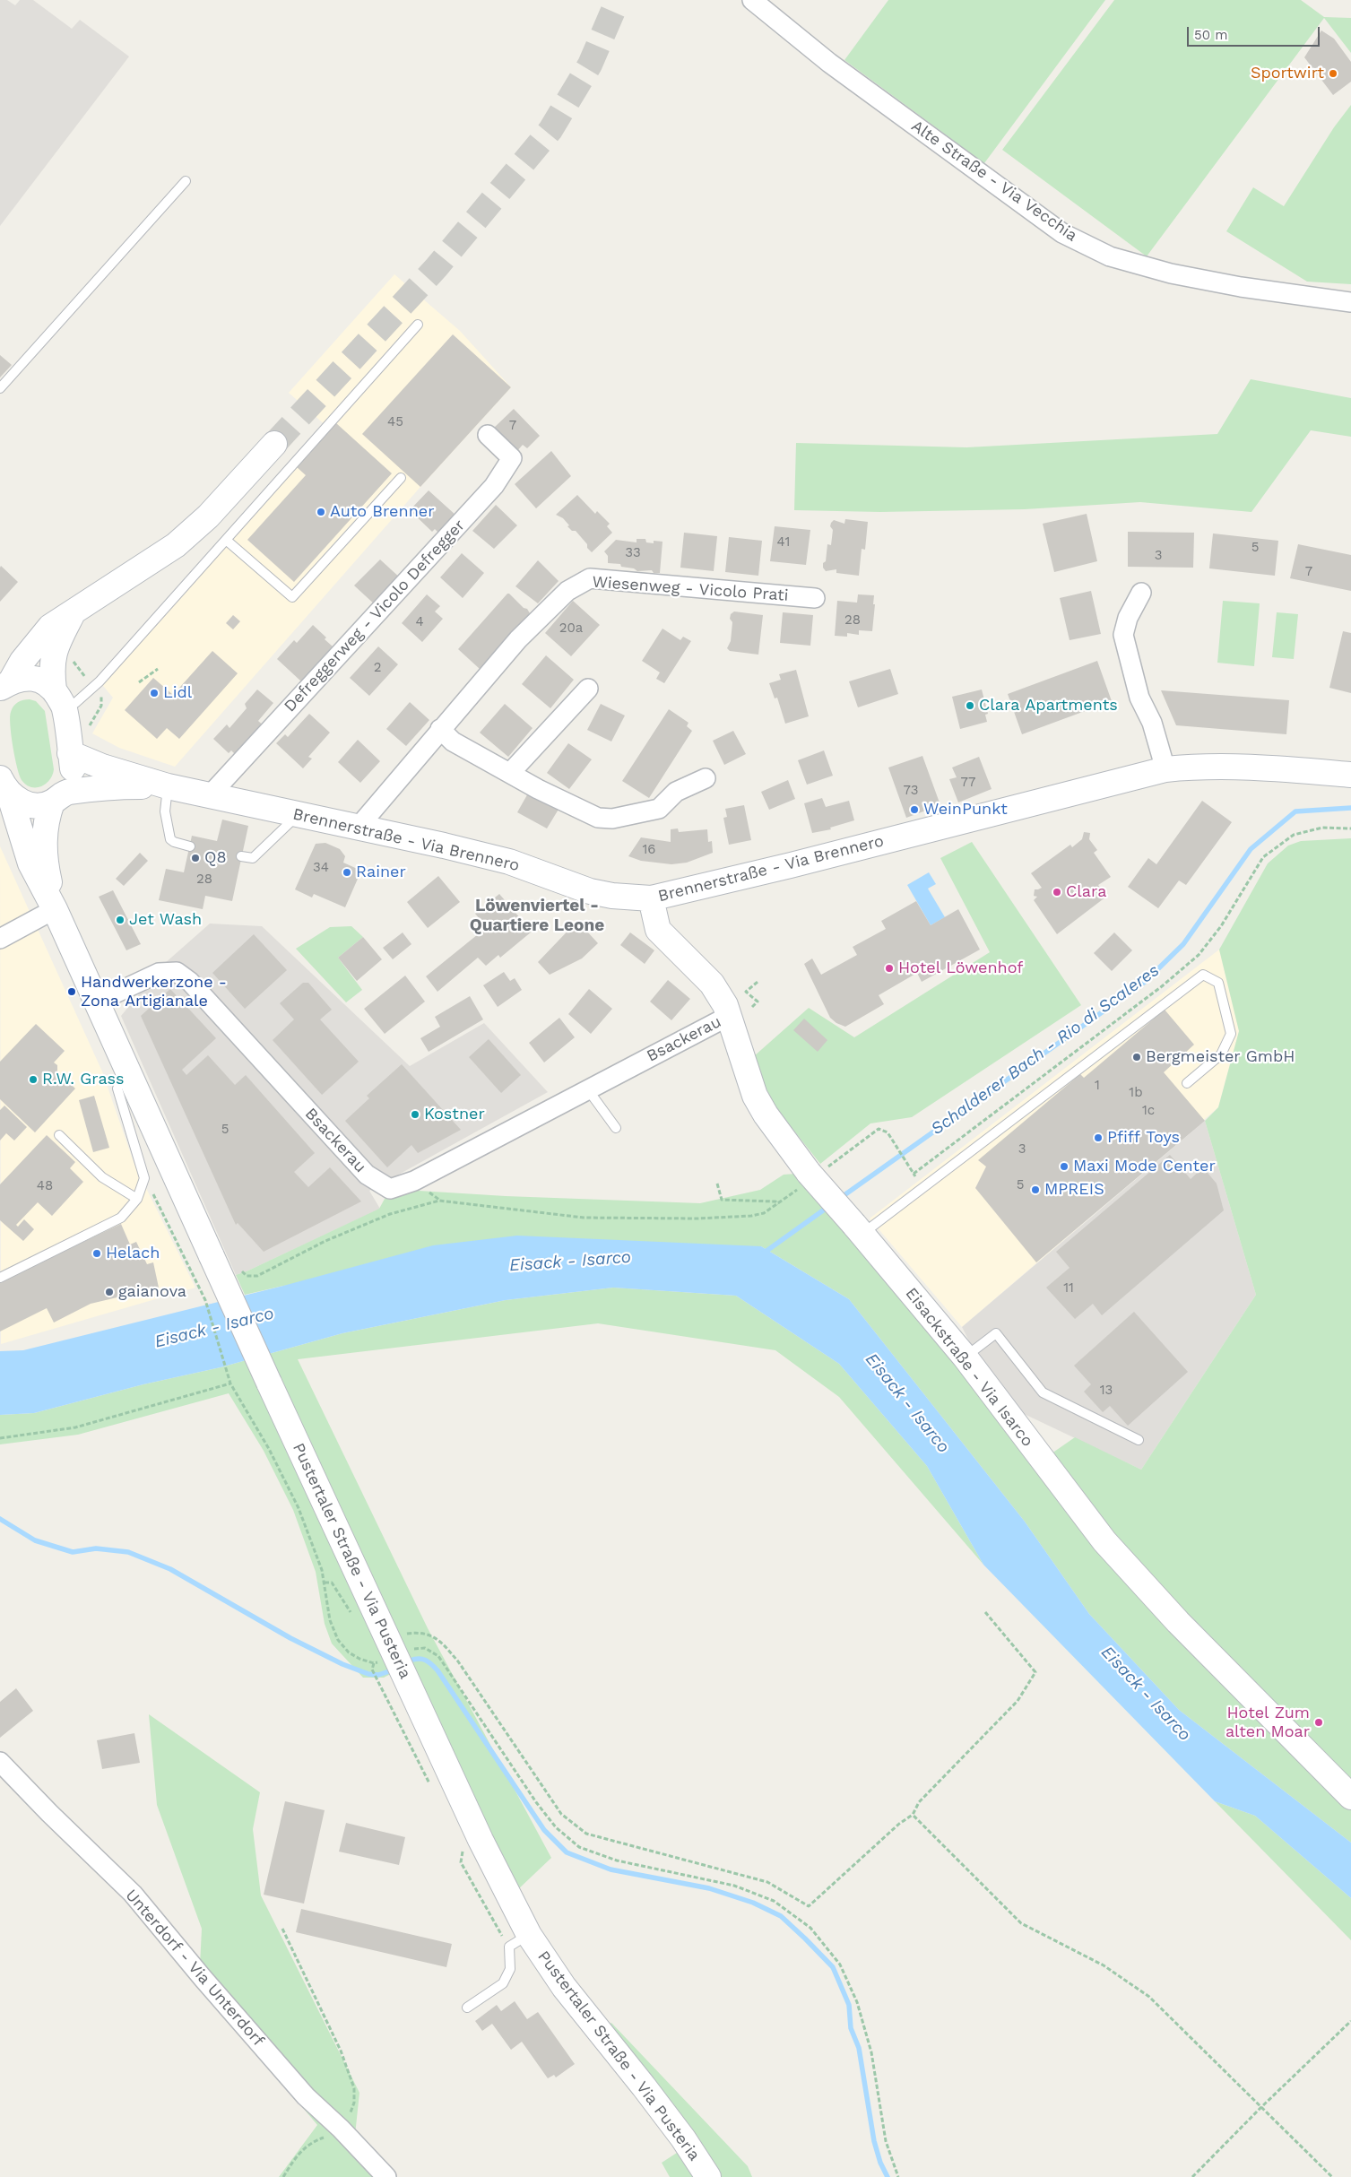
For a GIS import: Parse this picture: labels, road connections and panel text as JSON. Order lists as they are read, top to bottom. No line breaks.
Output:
{"streets":{"main road":["Brennerstraße - Via Brennero","Eisackstraße - Via Isarco","Pustertaler Straße - Via Pusteria"],"street":["Alte Straße - Via Vecchia","Wiesenweg - Vicolo Prati","Defreggerweg - Vicolo Defregger","Bsackerau","Unterdorf - Via Unterdorf"]},"crossings":[["Wiesenweg - Vicolo Prati","Brennerstraße - Via Brennero"],["Defreggerweg - Vicolo Defregger","Brennerstraße - Via Brennero"],["Brennerstraße - Via Brennero","Eisackstraße - Via Isarco"],["Brennerstraße - Via Brennero","Pustertaler Straße - Via Pusteria"],["Bsackerau","Eisackstraße - Via Isarco"],["Bsackerau","Pustertaler Straße - Via Pusteria"]],"districts":["Löwenviertel - Quartiere Leone"],"water":["Schalderer Bach - Rio di Scaleres","Eisack - Isarco"],"places":["Sportwirt","Auto Brenner","Lidl","Clara Apartments","WeinPunkt","Q8","Rainer","Clara","Jet Wash","Hotel Löwenhof","Handwerkerzone - Zona Artigianale","Bergmeister GmbH","R.W. Grass","Kostner","Pfiff Toys","Maxi Mode Center","MPREIS","Helach","gaianova","Hotel Zum alten Moar"],"house_numbers":["45","7","41","5","33","3","7","28","4","20a","2","77","73","16","34","28","1","1b","1c","5","3","5","48","11","13"],"scale_bar":"50 m"}
